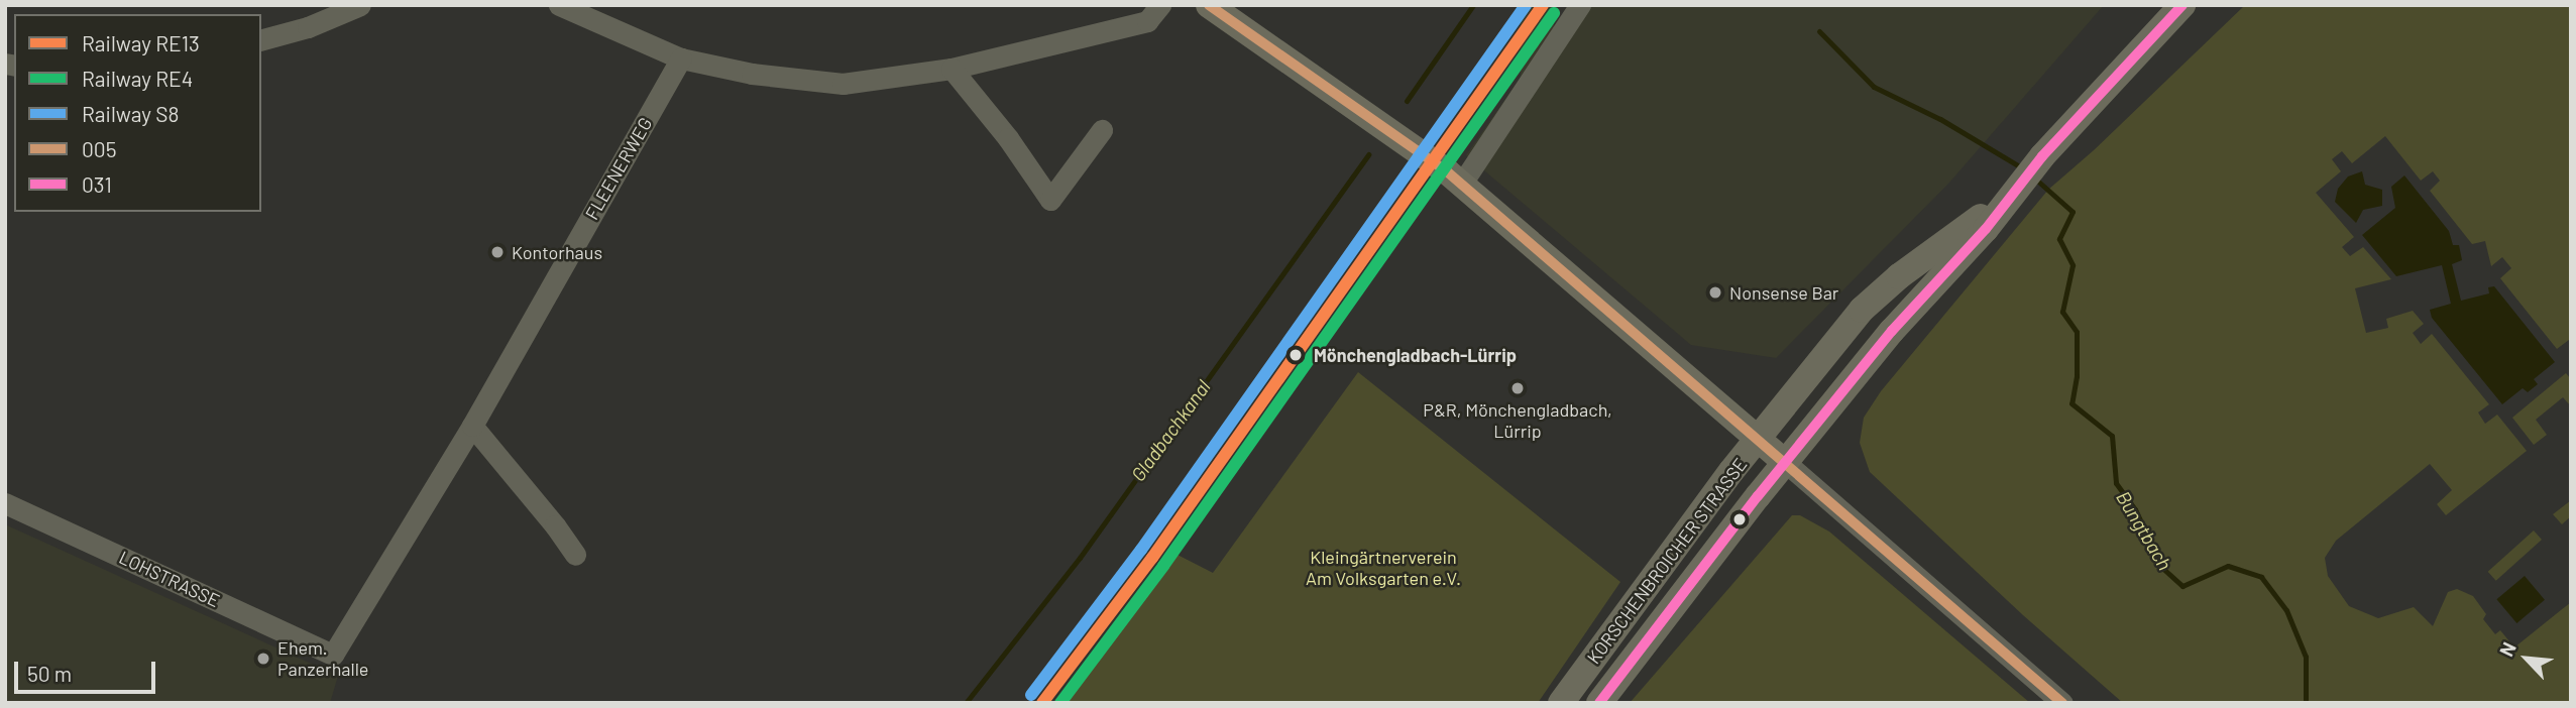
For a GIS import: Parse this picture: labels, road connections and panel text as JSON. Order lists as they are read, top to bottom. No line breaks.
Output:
{"streets":{"main road":["KORSCHENBROICHER STRASSE"],"street":["FLEENERWEG","LOHSTRASSE"]},"crossings":[["FLEENERWEG","LOHSTRASSE"]],"water":["Gladbachkanal","Bungtbach"],"parks":["Kleingärtnerverein Am Volksgarten e.V."],"places":["Kontorhaus","Nonsense Bar","Mönchengladbach-Lürrip","P&R, Mönchengladbach, Lürrip","Ehem. Panzerhalle"],"lines":["rail line RE13","rail line S8","transit line 005","transit line 031","rail line RE4"],"legend":["Railway RE13","Railway RE4","Railway S8","005","031"],"scale_bar":"50 m","north":"top left"}
